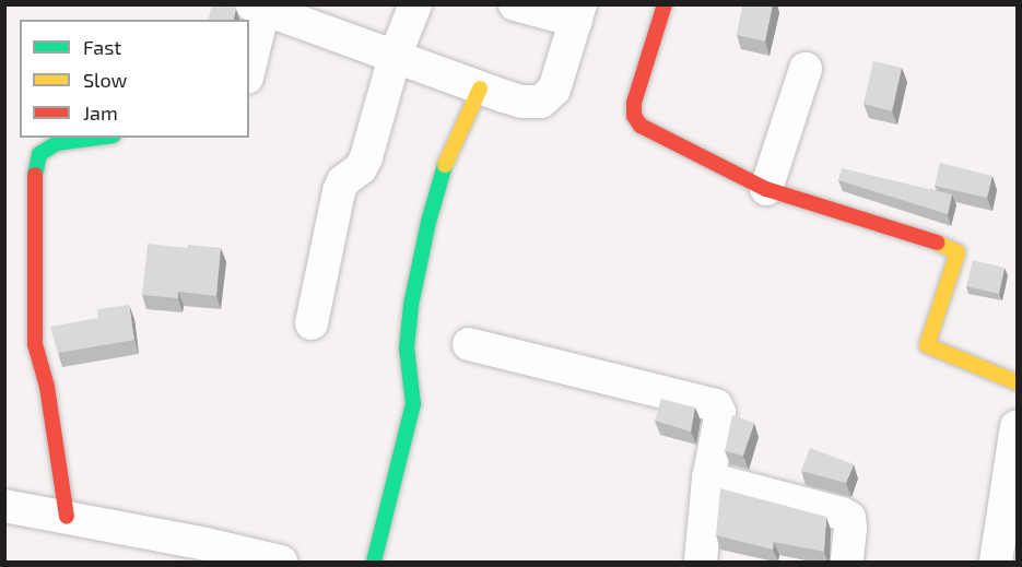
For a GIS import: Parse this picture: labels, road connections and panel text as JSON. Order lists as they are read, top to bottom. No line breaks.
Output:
{"legend":["Fast","Slow","Jam"]}
